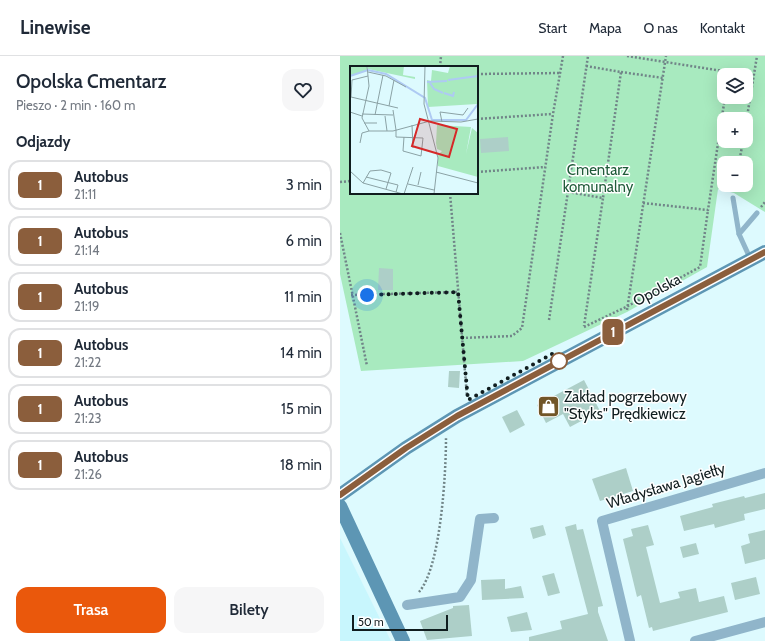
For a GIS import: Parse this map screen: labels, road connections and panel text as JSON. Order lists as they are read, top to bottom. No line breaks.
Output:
{"streets":{"main road":["Opolska"],"street":["Władysława Jagiełły"]},"parks":["Cmentarz komunalny"],"places":{"shop":["Zakład pogrzebowy \"Styks\" Prędkiewicz"]},"lines":["bus line 1"],"scale_bar":"50 m","page":{"header":"Linewise","nav":["Start","Mapa","O nas","Kontakt"],"heading":[["Opolska Cmentarz","Pieszo · 2 min · 160 m"],"Odjazdy"],"on_map":"1","map_buttons":["+","−"],"list":[{"mark":"1","name":"Autobus","note":"21:11","value":"3 min"},{"mark":"1","name":"Autobus","note":"21:14","value":"6 min"},{"mark":"1","name":"Autobus","note":"21:19","value":"11 min"},{"mark":"1","name":"Autobus","note":"21:22","value":"14 min"},{"mark":"1","name":"Autobus","note":"21:23","value":"15 min"},{"mark":"1","name":"Autobus","note":"21:26","value":"18 min"}],"buttons":["Trasa","Bilety"],"scale":"50 m"}}
